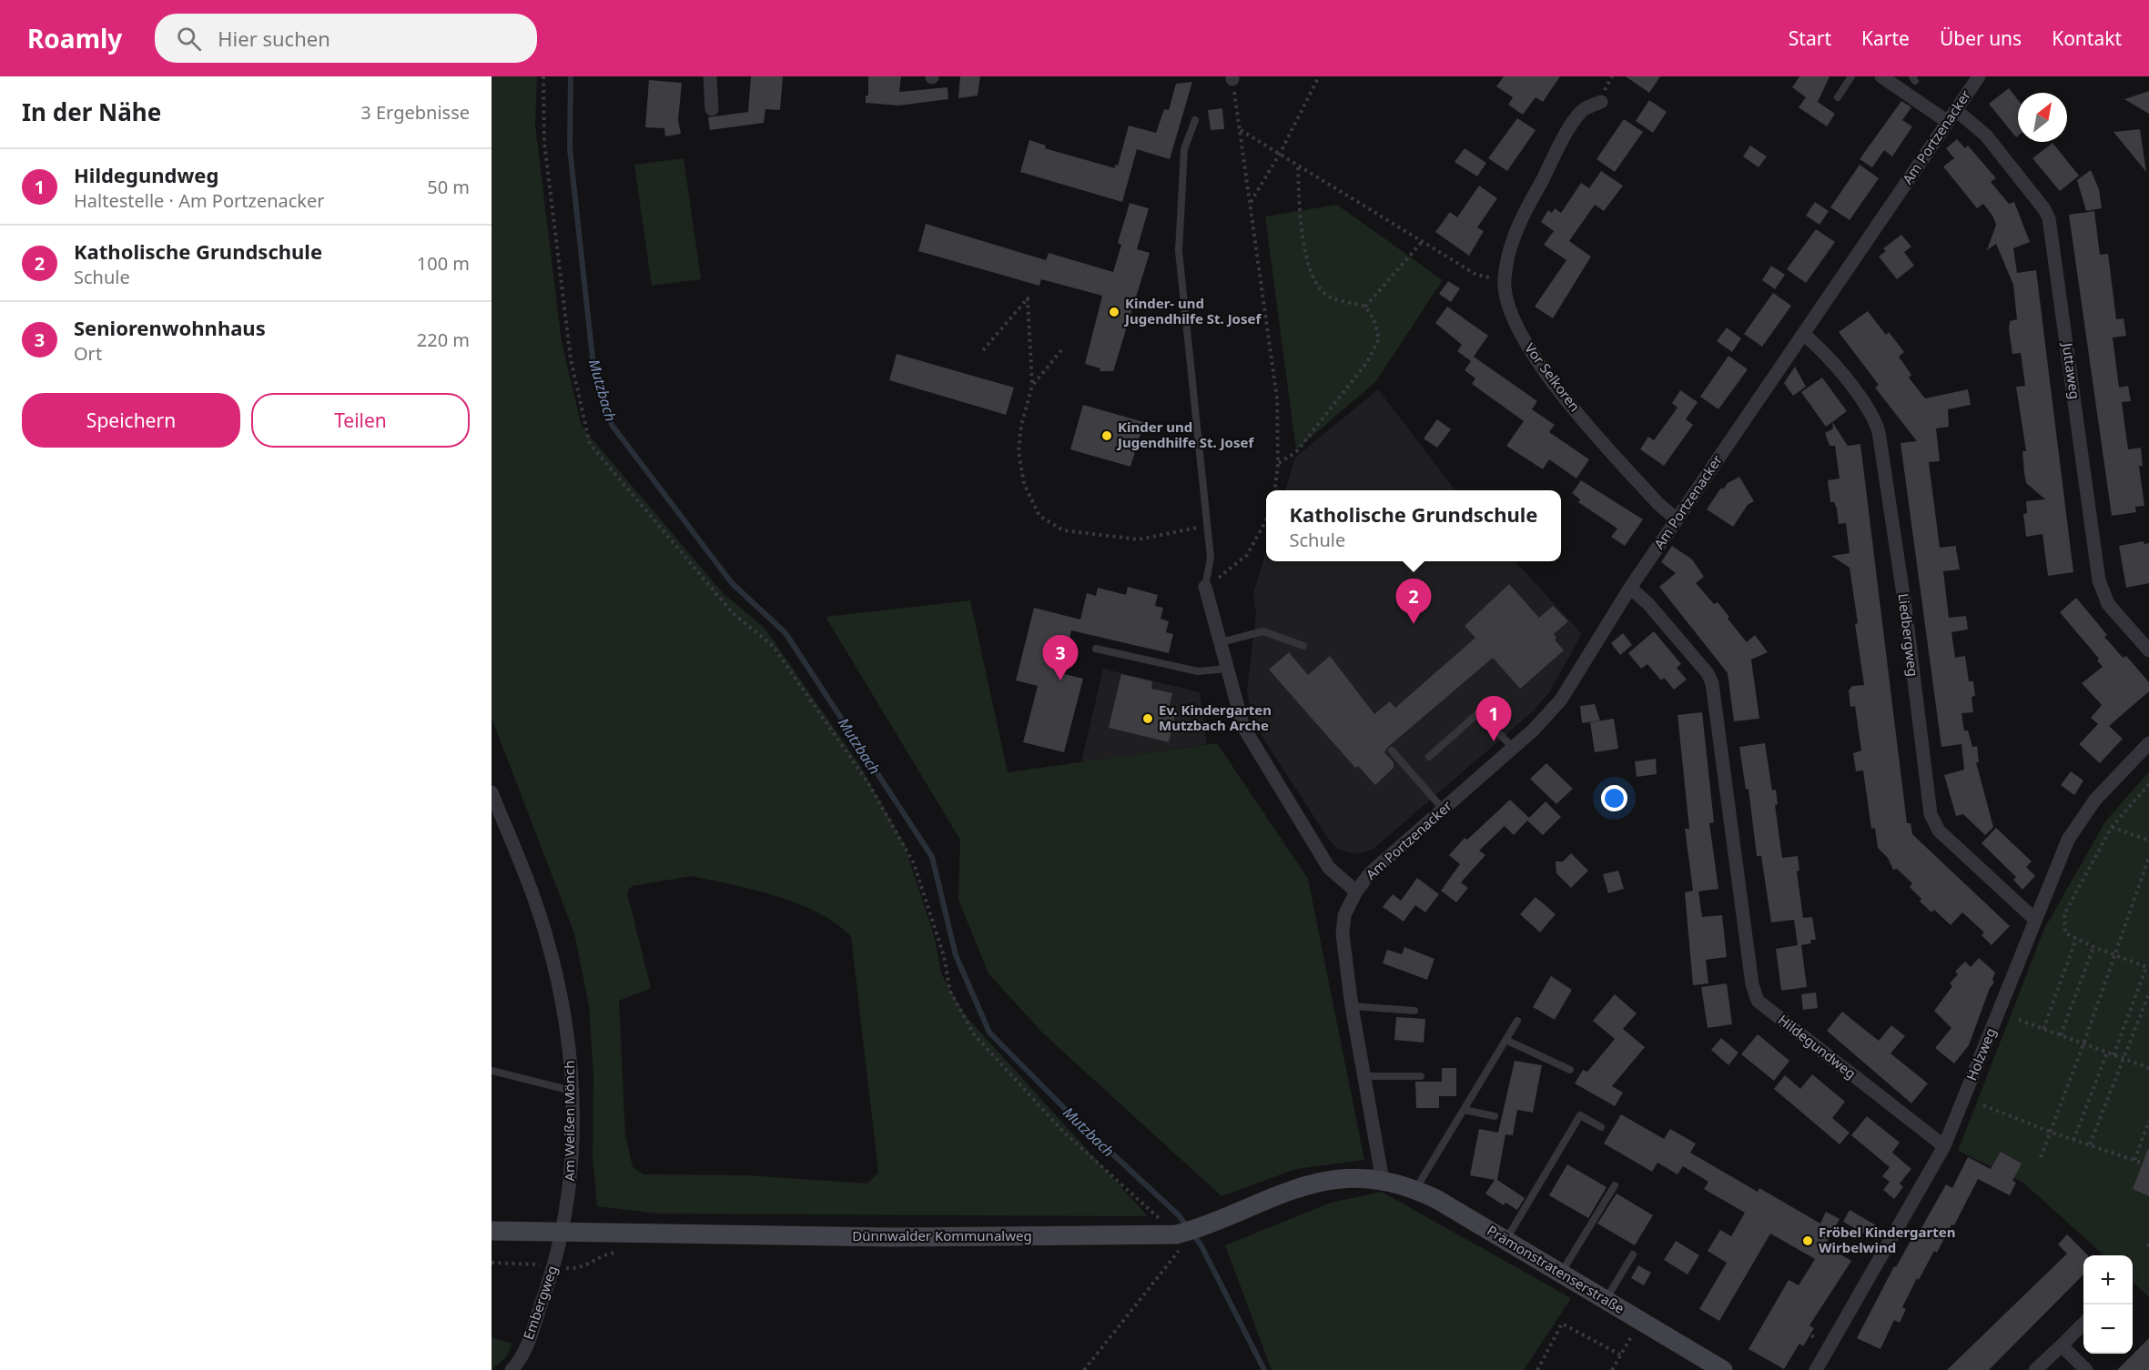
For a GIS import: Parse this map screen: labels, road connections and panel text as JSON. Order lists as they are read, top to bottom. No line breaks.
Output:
{"streets":{"main road":["Dünnwalder Kommunalweg","Prämonstratenserstraße"],"street":["Am Portzenacker","Juttaweg","Vor Selkoren","Liedbergweg","Hildegundweg","Holzweg","Am Weißen Mönch","Embergweg"]},"crossings":[["Am Portzenacker","Juttaweg"],["Am Portzenacker","Vor Selkoren"],["Am Portzenacker","Liedbergweg"],["Am Portzenacker","Hildegundweg"],["Am Portzenacker","Dünnwalder Kommunalweg"],["Am Portzenacker","Prämonstratenserstraße"],["Liedbergweg","Holzweg"],["Hildegundweg","Holzweg"],["Am Weißen Mönch","Dünnwalder Kommunalweg"],["Am Weißen Mönch","Embergweg"],["Dünnwalder Kommunalweg","Prämonstratenserstraße"],["Dünnwalder Kommunalweg","Embergweg"]],"water":["Mutzbach"],"places":["Kinder- und Jugendhilfe St. Josef","Kinder und Jugendhilfe St. Josef","Ev. Kindergarten Mutzbach Arche","Fröbel Kindergarten Wirbelwind"],"north":"top right","page":{"header":"Roamly","search":"Hier suchen","nav":["Start","Karte","Über uns","Kontakt"],"heading":["In der Nähe","3 Ergebnisse"],"list":[{"mark":"1","name":"Hildegundweg","note":"Haltestelle · Am Portzenacker","value":"50 m"},{"mark":"2","name":"Katholische Grundschule","note":"Schule","value":"100 m"},{"mark":"3","name":"Seniorenwohnhaus","note":"Ort","value":"220 m"}],"buttons":["Speichern","Teilen"],"popup":["Katholische Grundschule","Schule"],"pins":["2","3","1"],"map_buttons":["+","−"]}}
